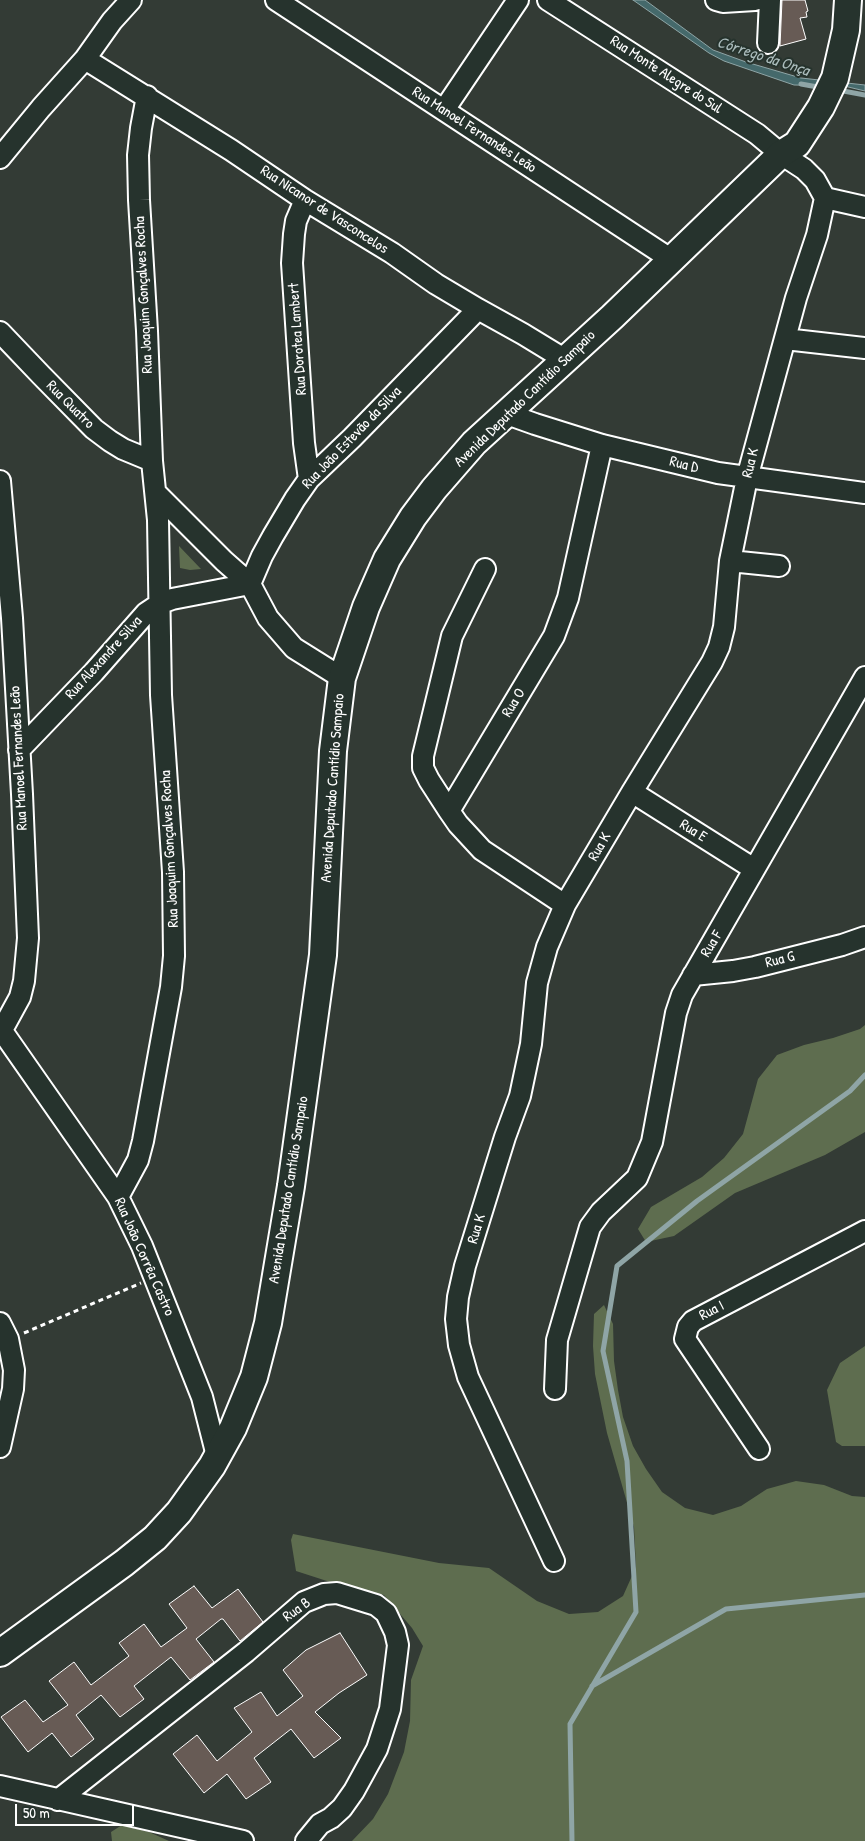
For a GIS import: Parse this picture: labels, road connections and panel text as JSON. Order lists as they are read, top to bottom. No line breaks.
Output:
{"streets":{"main road":["Avenida Deputado Cantídio Sampaio"],"street":["Rua Monte Alegre do Sul","Rua Manoel Fernandes Leão","Rua Nicanor de Vasconcelos","Rua Joaquim Gonçalves Rocha","Rua Dorotea Lambert","Rua Quatro","Rua João Estevão da Silva","Rua K","Rua D","Rua Alexandre Silva","Rua O","Rua E","Rua F","Rua G","Rua João Corrêa Castro","Rua I","Rua B"]},"crossings":[["Rua Monte Alegre do Sul","Avenida Deputado Cantídio Sampaio"],["Rua Manoel Fernandes Leão","Avenida Deputado Cantídio Sampaio"],["Rua Manoel Fernandes Leão","Rua Alexandre Silva"],["Rua Manoel Fernandes Leão","Rua João Corrêa Castro"],["Rua Nicanor de Vasconcelos","Rua Joaquim Gonçalves Rocha"],["Rua Nicanor de Vasconcelos","Rua Dorotea Lambert"],["Rua Nicanor de Vasconcelos","Avenida Deputado Cantídio Sampaio"],["Rua Nicanor de Vasconcelos","Rua João Estevão da Silva"],["Rua Joaquim Gonçalves Rocha","Rua Quatro"],["Rua Joaquim Gonçalves Rocha","Rua Alexandre Silva"],["Rua Joaquim Gonçalves Rocha","Rua João Corrêa Castro"],["Rua Dorotea Lambert","Rua João Estevão da Silva"],["Avenida Deputado Cantídio Sampaio","Rua D"],["Avenida Deputado Cantídio Sampaio","Rua João Corrêa Castro"],["Rua João Estevão da Silva","Rua Alexandre Silva"],["Rua K","Rua D"],["Rua K","Rua E"],["Rua D","Rua O"],["Rua E","Rua F"],["Rua F","Rua G"]],"water":["Córrego da Onça"],"scale_bar":"50 m"}
